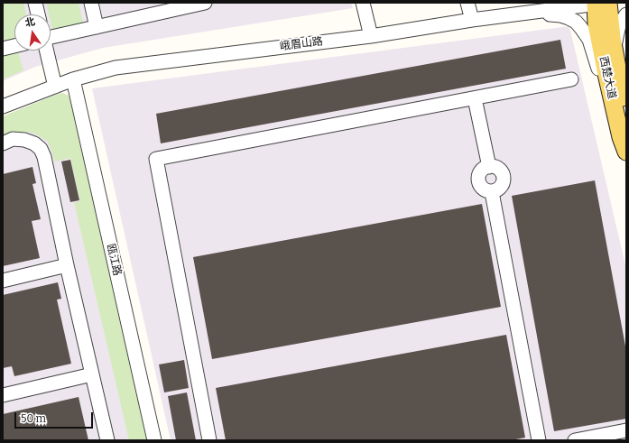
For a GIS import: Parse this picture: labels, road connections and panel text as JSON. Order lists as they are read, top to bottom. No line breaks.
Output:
{"streets":{"main road":["西楚大道"],"street":["峨眉山路","瓯江路"]},"crossings":[["峨眉山路","西楚大道"],["峨眉山路","瓯江路"]],"scale_bar":"50 m","north":"top"}
